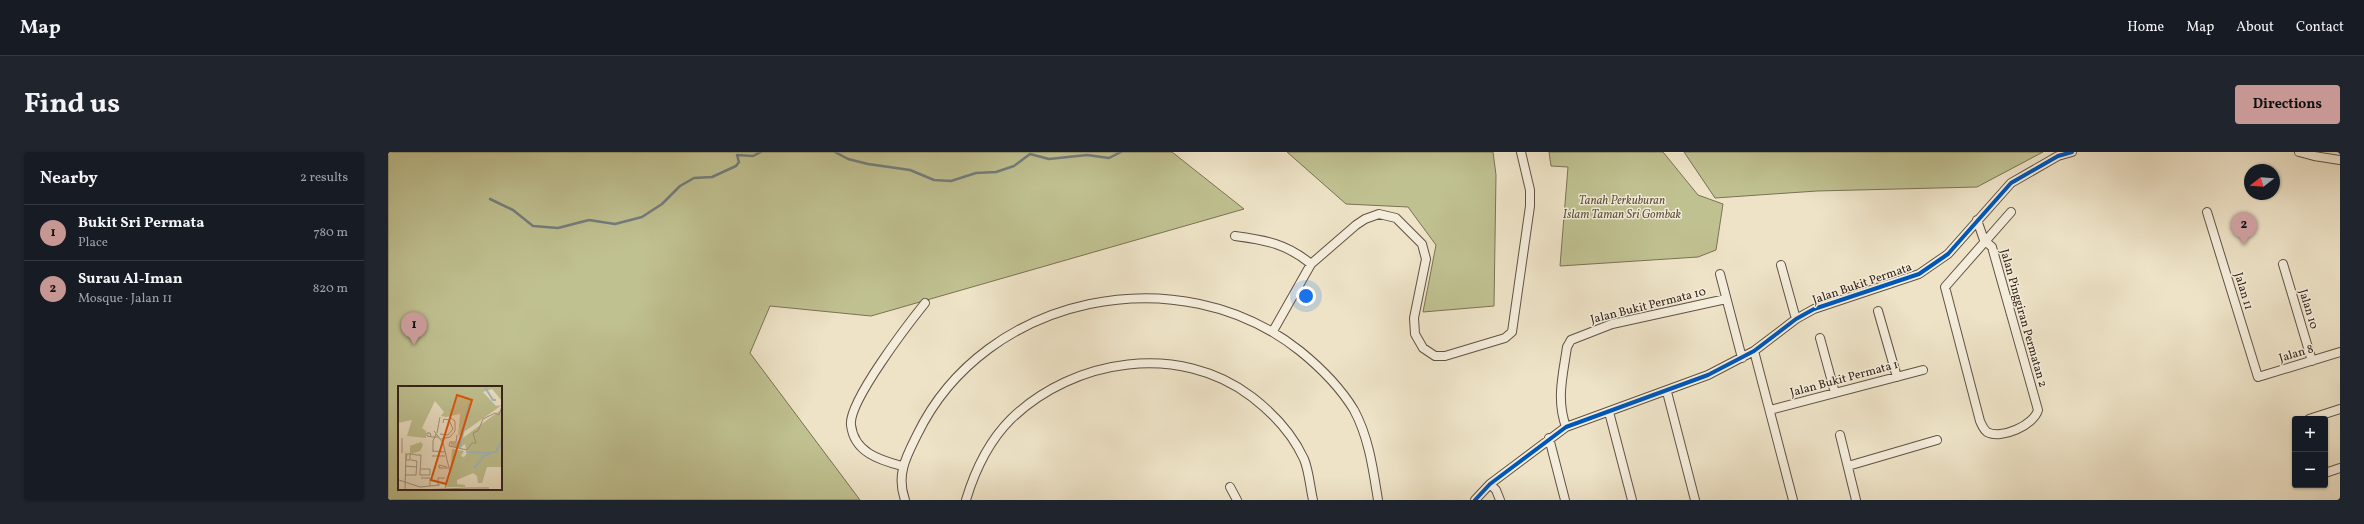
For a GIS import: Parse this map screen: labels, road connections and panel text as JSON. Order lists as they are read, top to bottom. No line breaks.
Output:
{"streets":{"street":["Jalan Bukit Permata","Jalan 11","Jalan Bukit Permata 10","Jalan 10","Jalan Pinggiran Permatan 2","Jalan 8","Jalan Bukit Permata 1"]},"crossings":[["Jalan Bukit Permata","Jalan Bukit Permata 10"],["Jalan Bukit Permata","Jalan Pinggiran Permatan 2"],["Jalan 11","Jalan 8"],["Jalan 10","Jalan 8"]],"parks":["Tanah Perkuburan Islam Taman Sri Gombak"],"north":"left","page":{"header":"Map","nav":["Home","Map","About","Contact"],"title":"Find us","buttons":"Directions","heading":["Nearby","2 results"],"list":[{"mark":"1","name":"Bukit Sri Permata","note":"Place","value":"780 m"},{"mark":"2","name":"Surau Al-Iman","note":"Mosque · Jalan 11","value":"820 m"}],"pins":["2","1"],"map_buttons":["+","−"]}}
